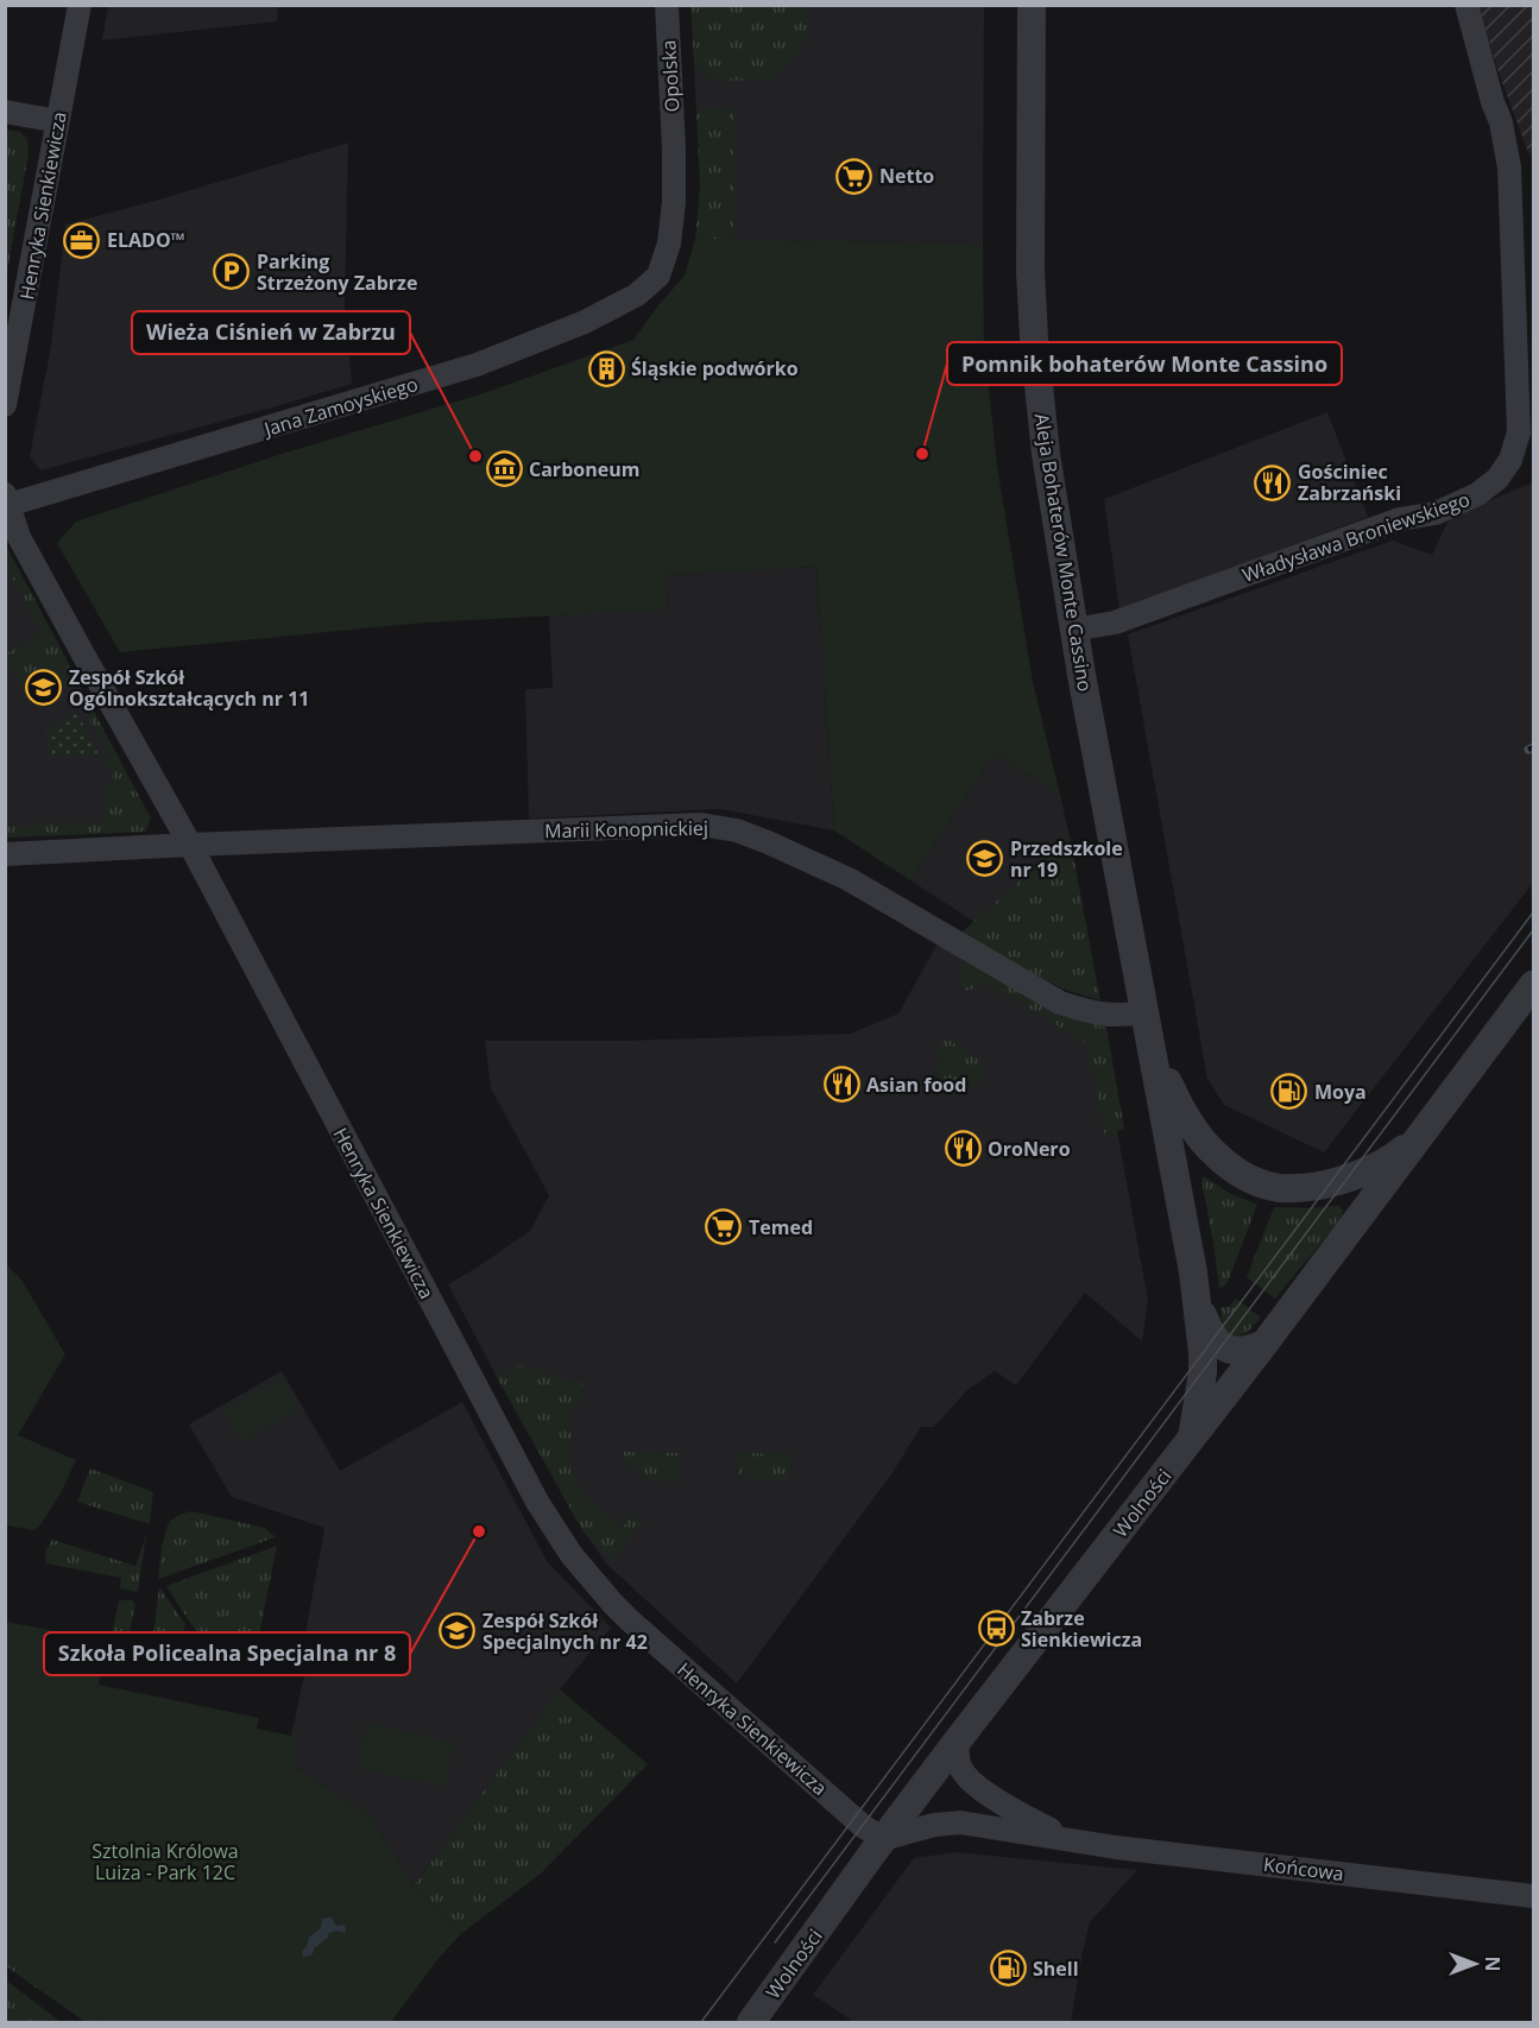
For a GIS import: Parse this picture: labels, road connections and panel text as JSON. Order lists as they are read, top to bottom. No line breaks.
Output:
{"streets":{"street":["Opolska","Henryka Sienkiewicza","Jana Zamoyskiego","Władysława Broniewskiego","Aleja Bohaterów Monte Cassino","Marii Konopnickiej","Wolności","Końcowa"]},"crossings":[["Opolska","Jana Zamoyskiego"],["Henryka Sienkiewicza","Jana Zamoyskiego"],["Henryka Sienkiewicza","Marii Konopnickiej"],["Henryka Sienkiewicza","Wolności"],["Henryka Sienkiewicza","Końcowa"],["Władysława Broniewskiego","Aleja Bohaterów Monte Cassino"],["Aleja Bohaterów Monte Cassino","Marii Konopnickiej"],["Aleja Bohaterów Monte Cassino","Wolności"],["Wolności","Końcowa"]],"parks":["Sztolnia Królowa Luiza - Park 12C"],"places":{"supermarket":["Netto","Temed"],"office":["ELADO™"],"parking":["Parking Strzeżony Zabrze"],"building":["Śląskie podwórko"],"other":["Pomnik bohaterów Monte Cassino","Wieża Ciśnień w Zabrzu","Szkoła Policealna Specjalna nr 8"],"museum":["Carboneum"],"restaurant":["Gościniec Zabrzański","Asian food","OroNero"],"school or university":["Zespół Szkół Ogólnokształcących nr 11","Przedszkole nr 19","Zespół Szkół Specjalnych nr 42"],"fuel station":["Moya","Shell"],"bus stop":["Zabrze Sienkiewicza"]},"north":"right"}
